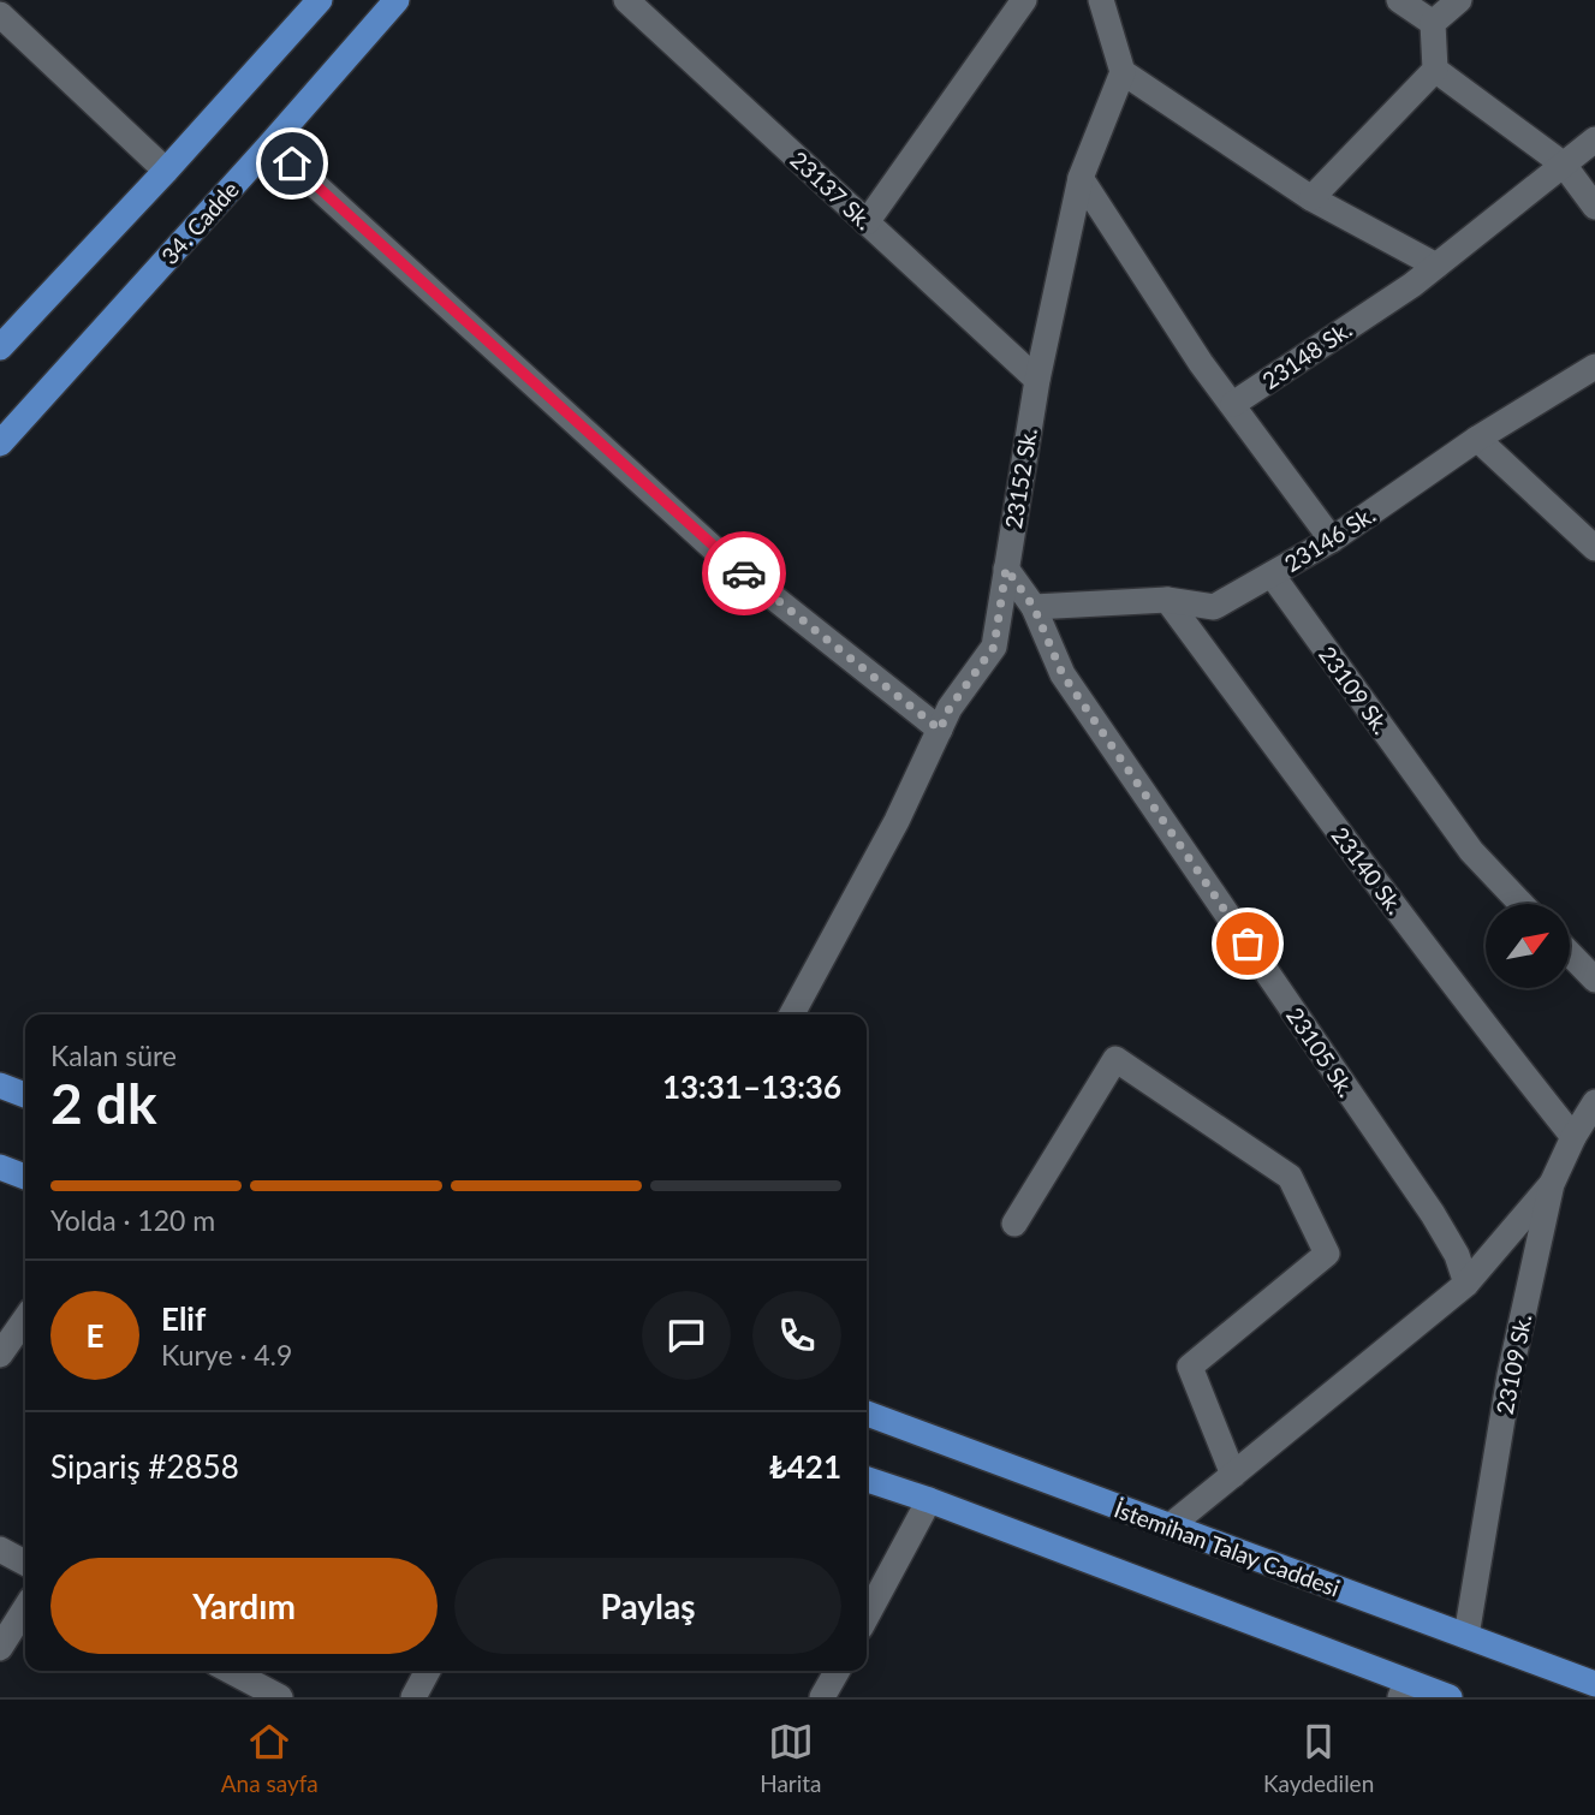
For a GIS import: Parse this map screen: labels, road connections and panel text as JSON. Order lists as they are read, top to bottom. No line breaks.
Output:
{"streets":{"main road":["34. Cadde","İstemihan Talay Caddesi"],"street":["23137 Sk.","23148 Sk.","23152 Sk.","23146 Sk.","23109 Sk.","23140 Sk.","23105 Sk."]},"crossings":[["23137 Sk.","23152 Sk."],["23152 Sk.","23105 Sk."],["23146 Sk.","23109 Sk."],["23146 Sk.","23140 Sk."],["23146 Sk.","23105 Sk."],["23109 Sk.","23140 Sk."],["23109 Sk.","İstemihan Talay Caddesi"]],"north":"top right","page":{"heading":["2 dk","Kalan süre","13:31–13:36"],"panel":["Elif","Kurye · 4.9","Sipariş #2858","₺421"],"bar":"Yolda · 120 m","round":"E","buttons":["Yardım","Paylaş"],"tabs":["Ana sayfa","Harita","Kaydedilen"]}}
